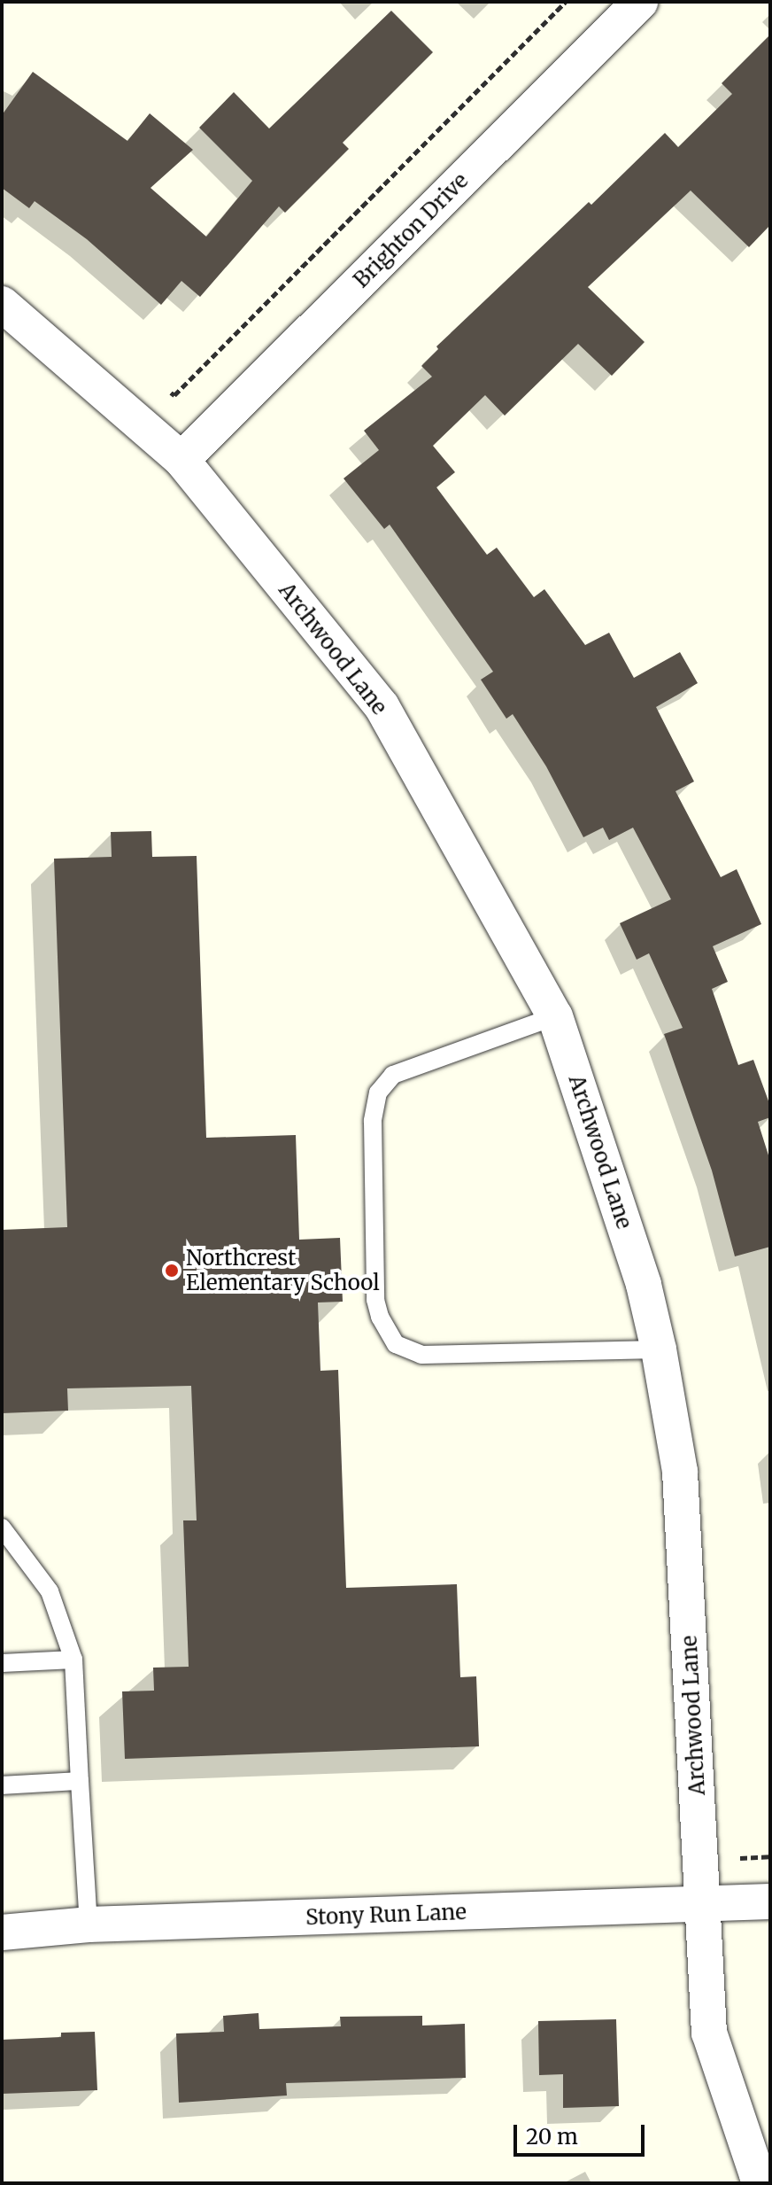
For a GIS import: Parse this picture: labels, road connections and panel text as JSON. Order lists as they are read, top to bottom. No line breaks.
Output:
{"streets":{"street":["Brighton Drive","Archwood Lane","Stony Run Lane"]},"crossings":[["Brighton Drive","Archwood Lane"],["Archwood Lane","Stony Run Lane"]],"places":["Northcrest Elementary School"],"scale_bar":"20 m"}
